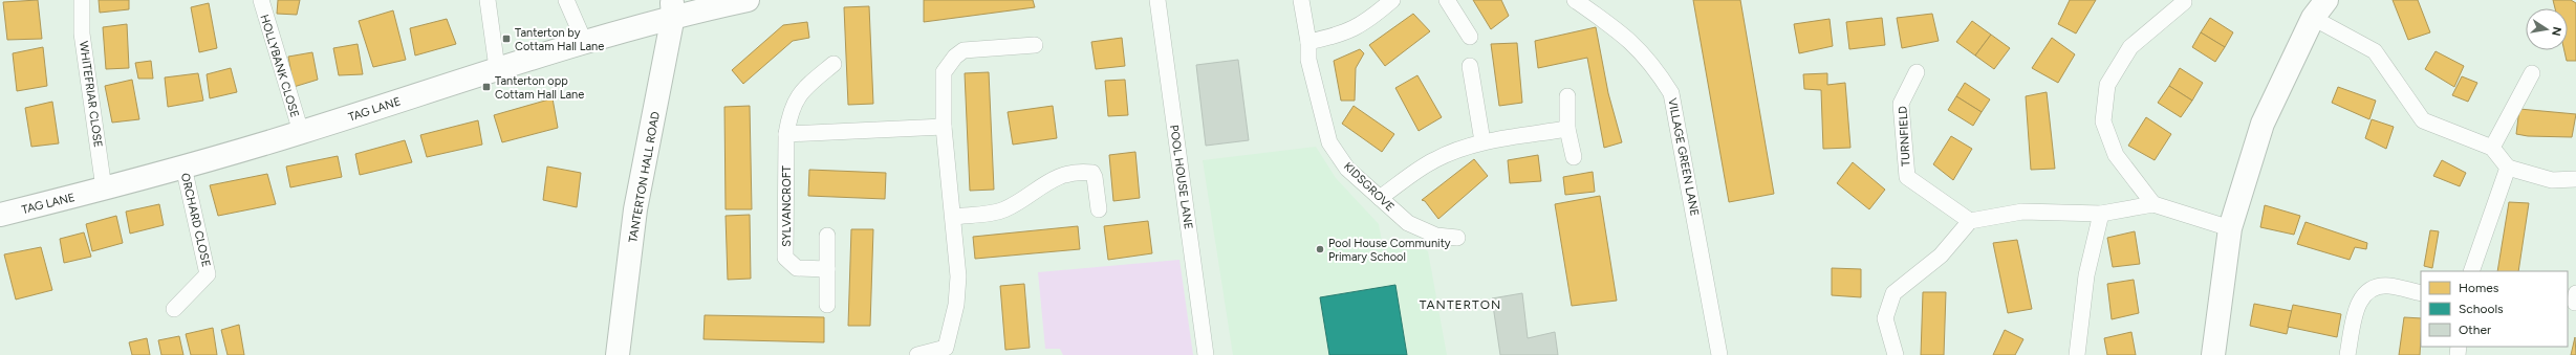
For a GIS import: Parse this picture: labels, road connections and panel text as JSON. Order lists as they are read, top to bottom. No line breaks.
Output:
{"streets":{"main road":["TAG LANE","TANTERTON HALL ROAD"],"street":["HOLLYBANK CLOSE","WHITEFRIAR CLOSE","TURNFIELD","VILLAGE GREEN LANE","POOL HOUSE LANE","KIDSGROVE","SYLVANCROFT","ORCHARD CLOSE"]},"crossings":[["HOLLYBANK CLOSE","TAG LANE"],["WHITEFRIAR CLOSE","TAG LANE"],["TAG LANE","TANTERTON HALL ROAD"],["TAG LANE","ORCHARD CLOSE"]],"districts":["TANTERTON"],"places":{"transit":["Tanterton by Cottam Hall Lane","Tanterton opp Cottam Hall Lane"],"other":["Pool House Community Primary School"]},"legend":["Homes","Schools","Other"],"north":"right"}
